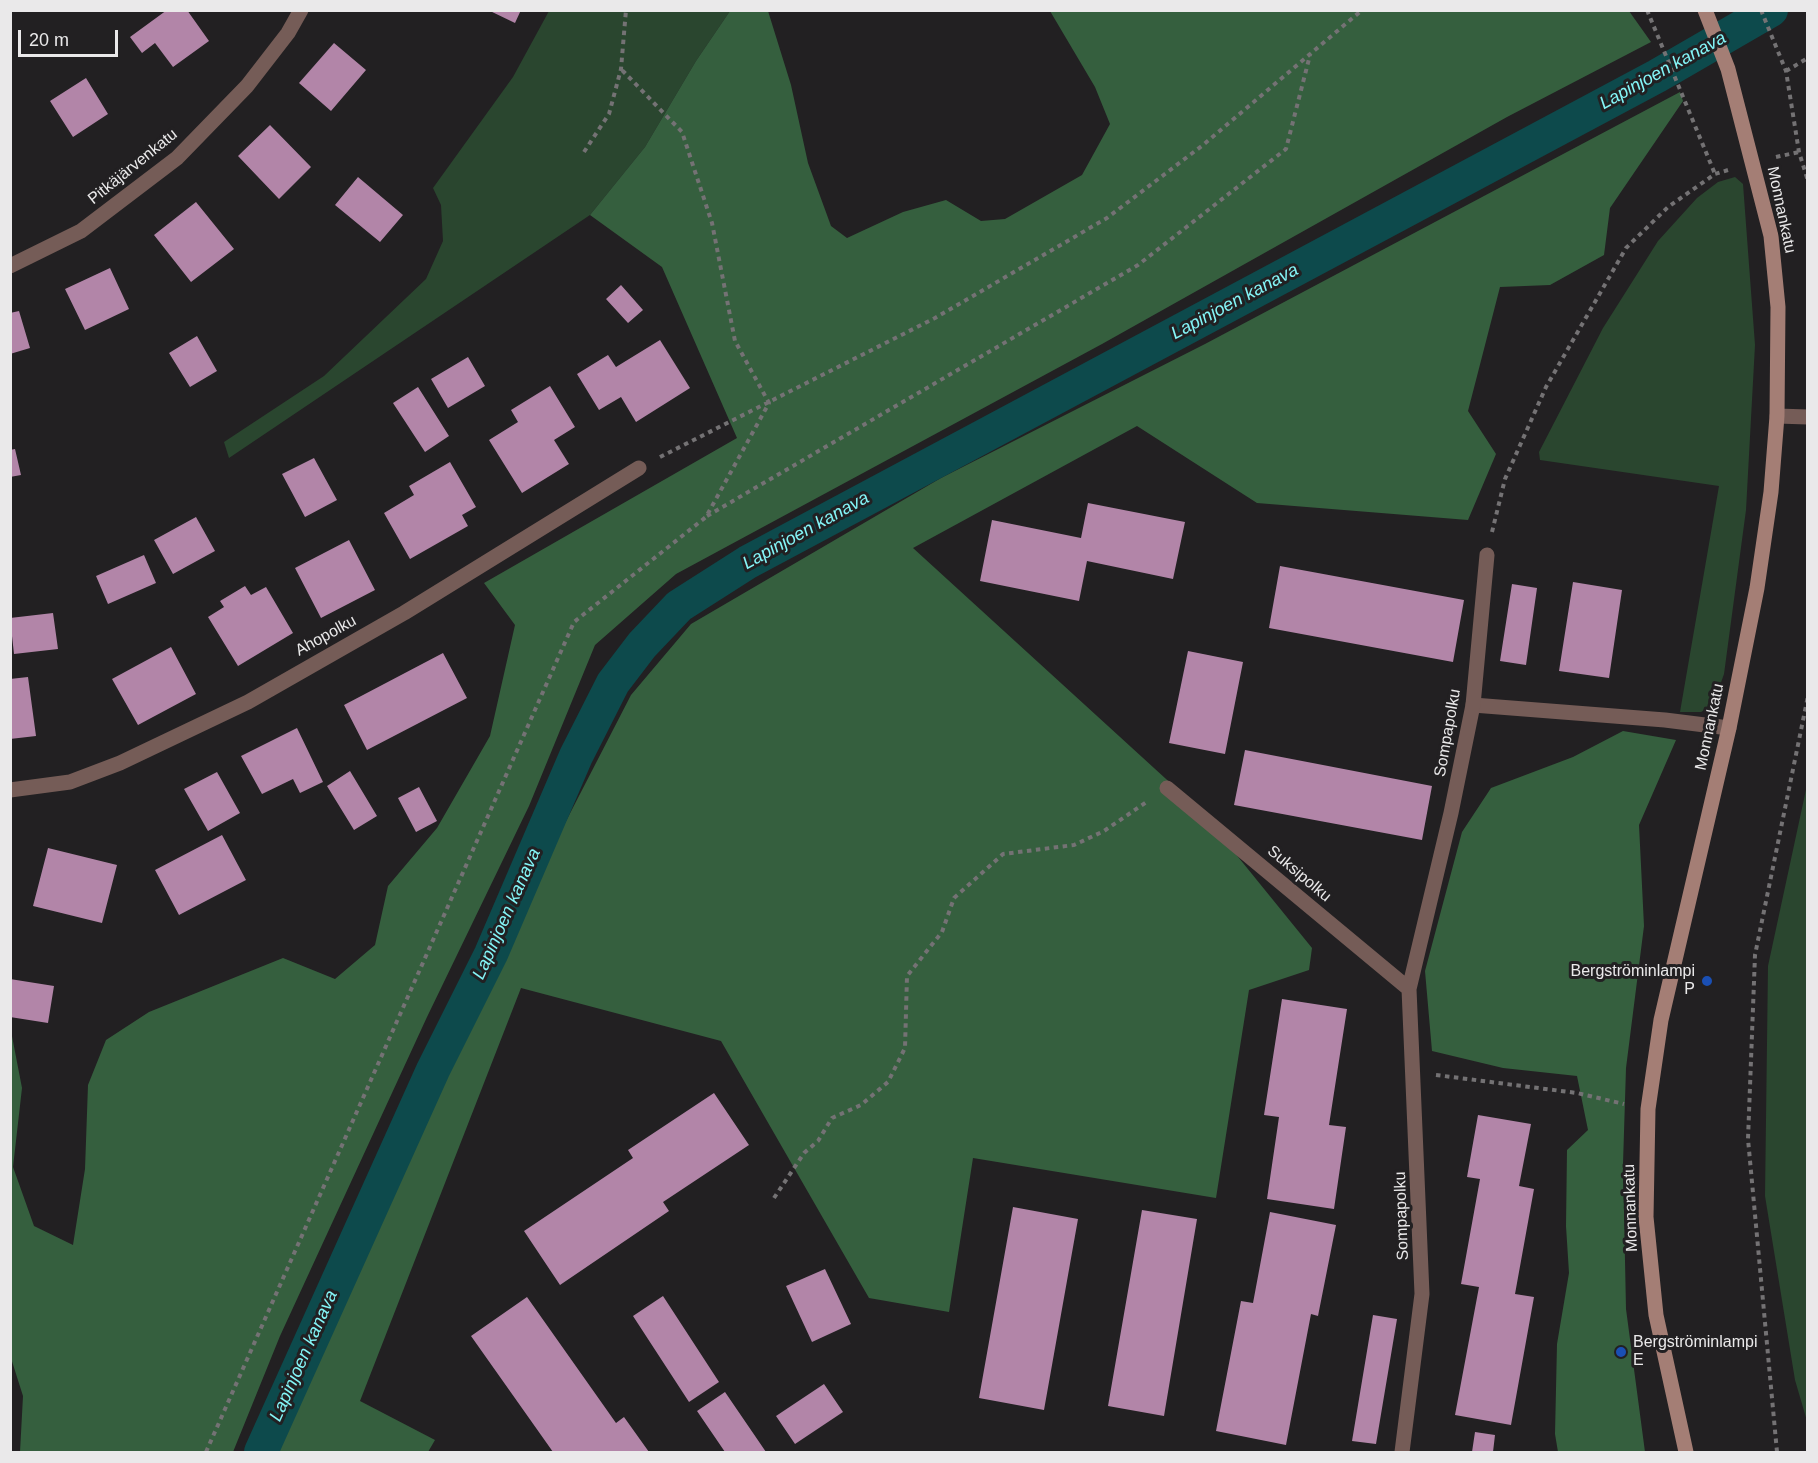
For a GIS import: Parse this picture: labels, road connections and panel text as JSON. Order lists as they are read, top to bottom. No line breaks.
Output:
{"streets":{"main road":["Monnankatu"],"street":["Pitkäjärvenkatu","Ahopolku","Sompapolku","Suksipolku"]},"crossings":[["Sompapolku","Suksipolku"]],"water":["Lapinjoen kanava"],"places":["Bergströminlampi P","Bergströminlampi E"],"scale_bar":"20 m"}
